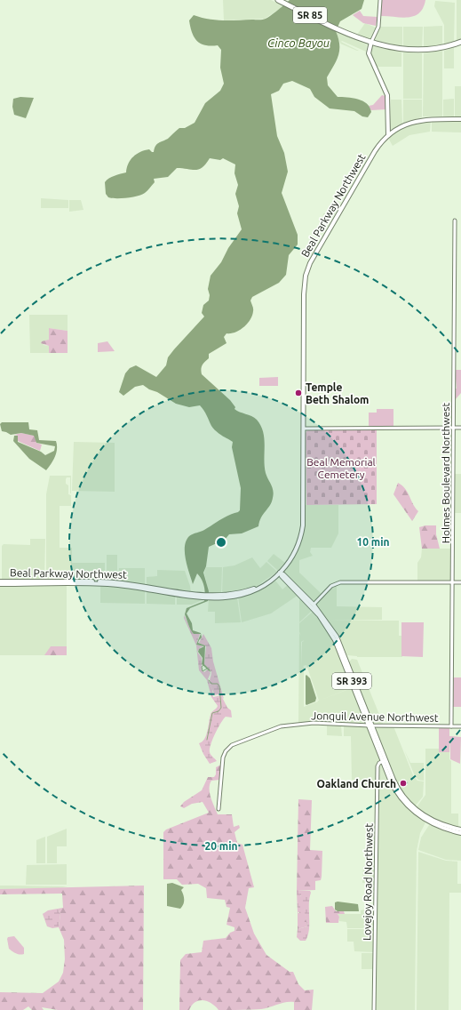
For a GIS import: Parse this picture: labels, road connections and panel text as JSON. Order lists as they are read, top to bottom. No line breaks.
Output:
{"streets":{"highway":["SR 85"],"main road":["Beal Parkway Northwest","SR 393"],"street":["Holmes Boulevard Northwest","Jonquil Avenue Northwest","Lovejoy Road Northwest"]},"crossings":[["Beal Parkway Northwest","SR 393"],["Holmes Boulevard Northwest","Jonquil Avenue Northwest"],["SR 393","Jonquil Avenue Northwest"],["SR 393","Lovejoy Road Northwest"]],"water":["Cinco Bayou"],"parks":["Beal Memorial Cemetery"],"places":["Temple Beth Shalom","Oakland Church"],"rings":["10 min","20 min"]}
